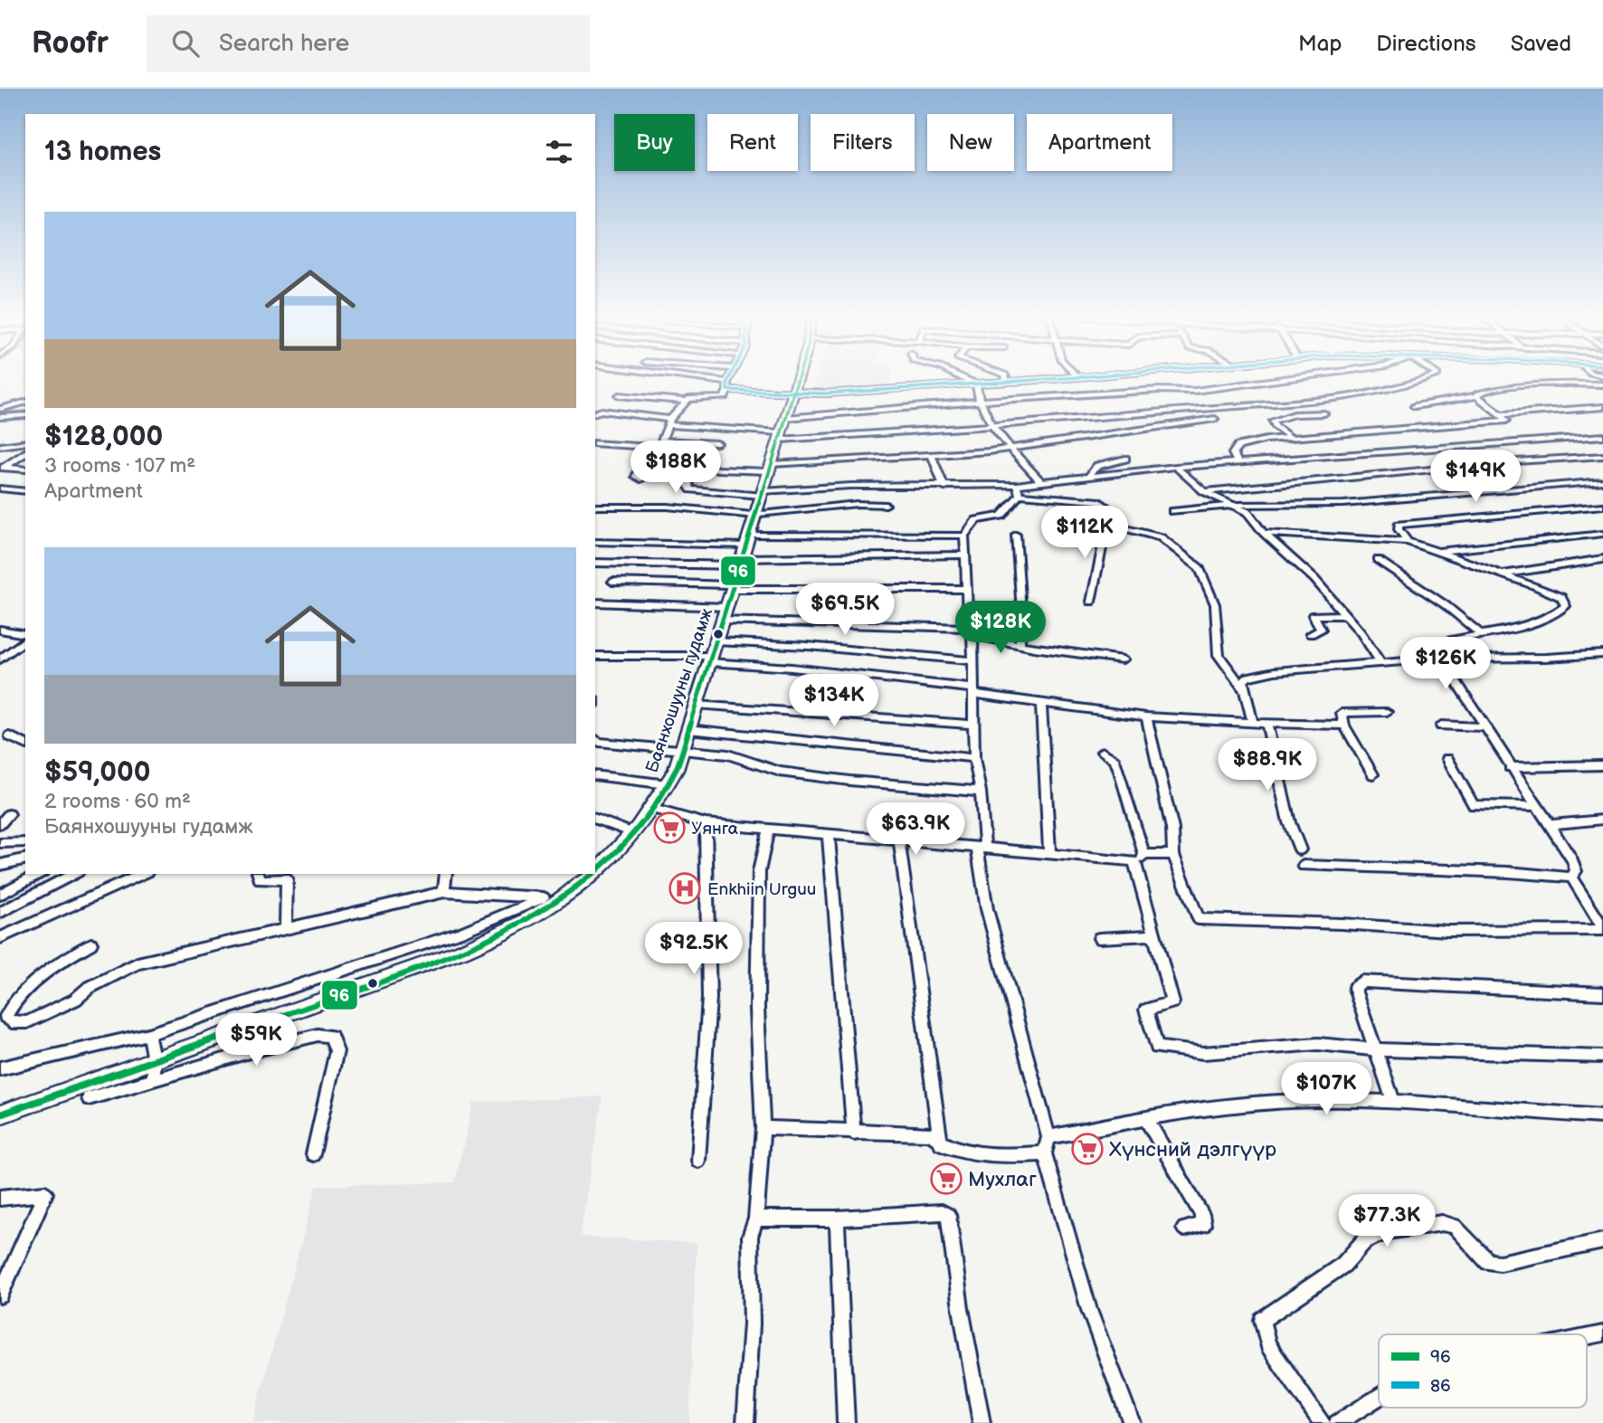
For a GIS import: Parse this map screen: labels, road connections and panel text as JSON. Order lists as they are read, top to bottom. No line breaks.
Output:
{"streets":{"main road":["Баянхошууны гудамж"]},"places":{"supermarket":["Уянга","Хүнсний дэлгүүр","Мухлаг"],"hospital":["Enkhiin Urguu"]},"lines":["transit line 96","transit line 86"],"legend":["96","86"],"page":{"header":"Roofr","search":"Search here","nav":["Map","Directions","Saved"],"chip":["Buy","Rent","Filters","New","Apartment"],"heading":"13 homes","list":[{"name":"$128,000","note":"3 rooms · 107 m² · Apartment"},{"name":"$59,000","note":"2 rooms · 60 m² · Баянхошууны гудамж"}],"price":["$188K","$149K","$112K","$69.5K","$128K","$126K","$134K","$88.9K","$63.9K","$92.5K","$59K","$107K","$77.3K"]}}
